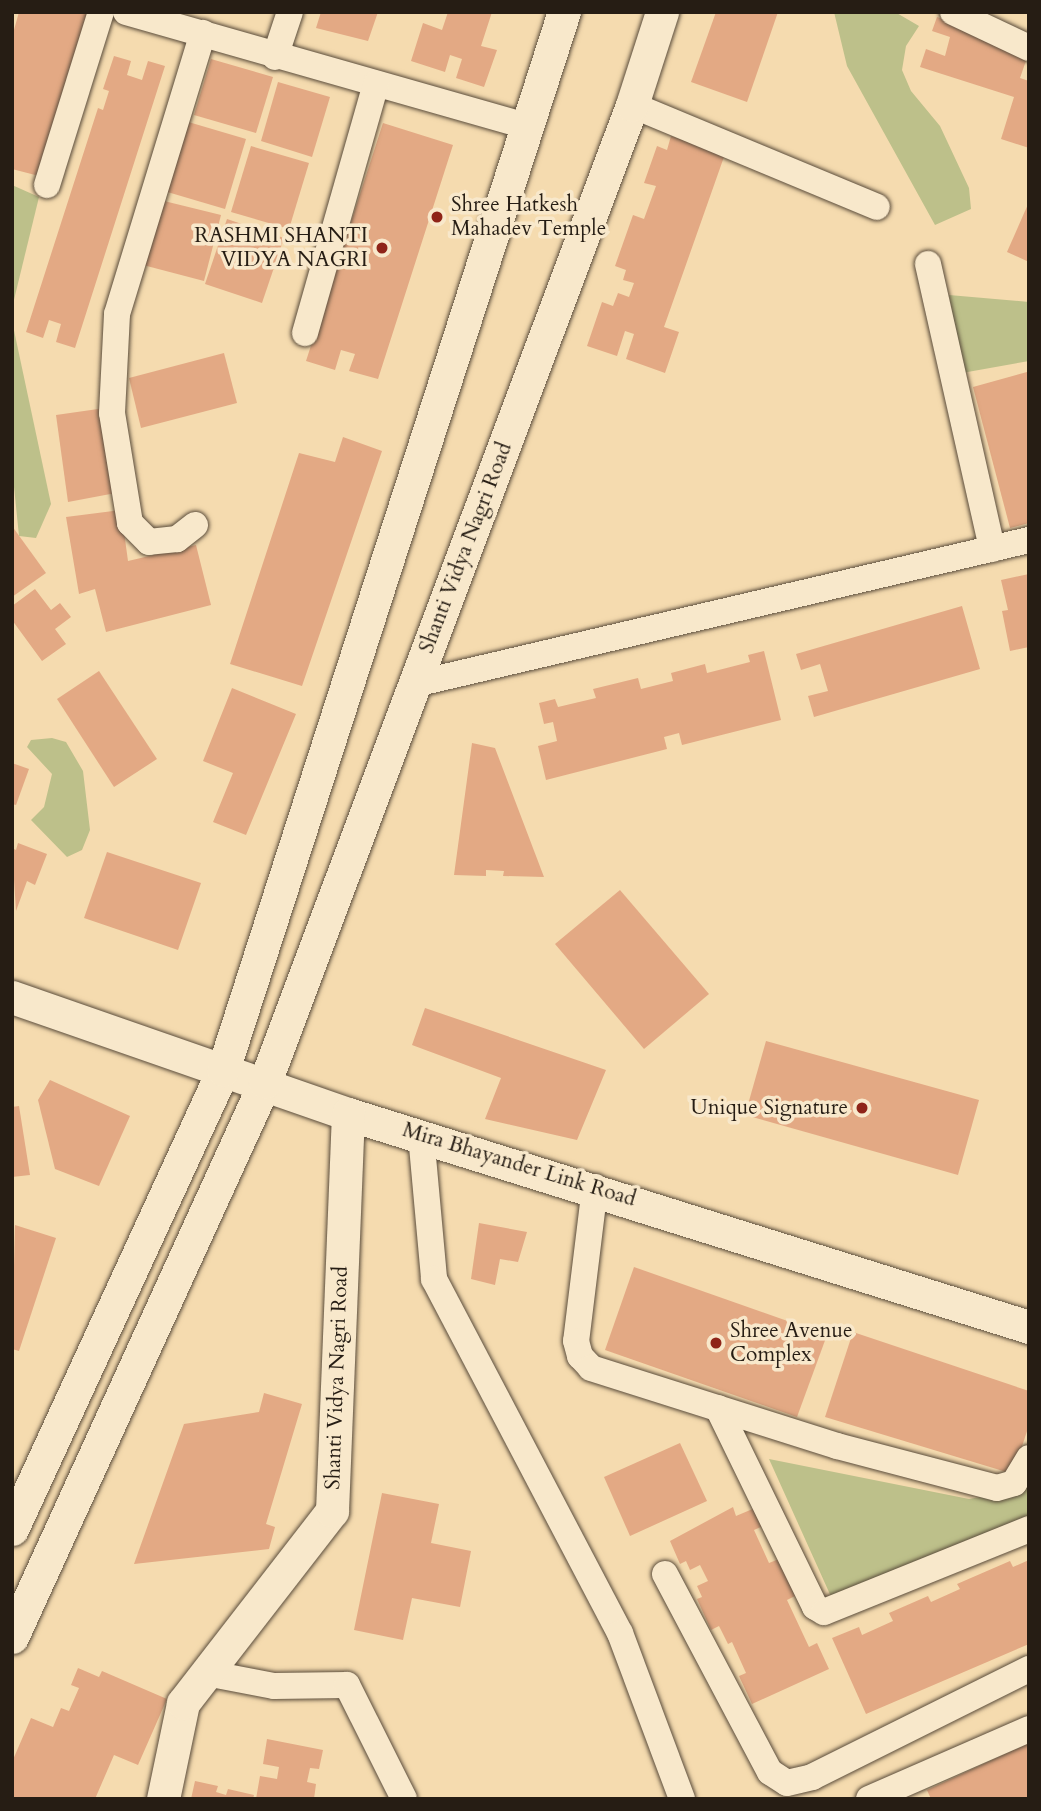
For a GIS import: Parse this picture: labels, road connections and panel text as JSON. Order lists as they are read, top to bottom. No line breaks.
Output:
{"streets":{"street":["Shanti Vidya Nagri Road","Mira Bhayander Link Road"]},"crossings":[["Shanti Vidya Nagri Road","Mira Bhayander Link Road"]],"places":["Shree Hatkesh Mahadev Temple","RASHMI SHANTI VIDYA NAGRI","Unique Signature","Shree Avenue Complex"]}
